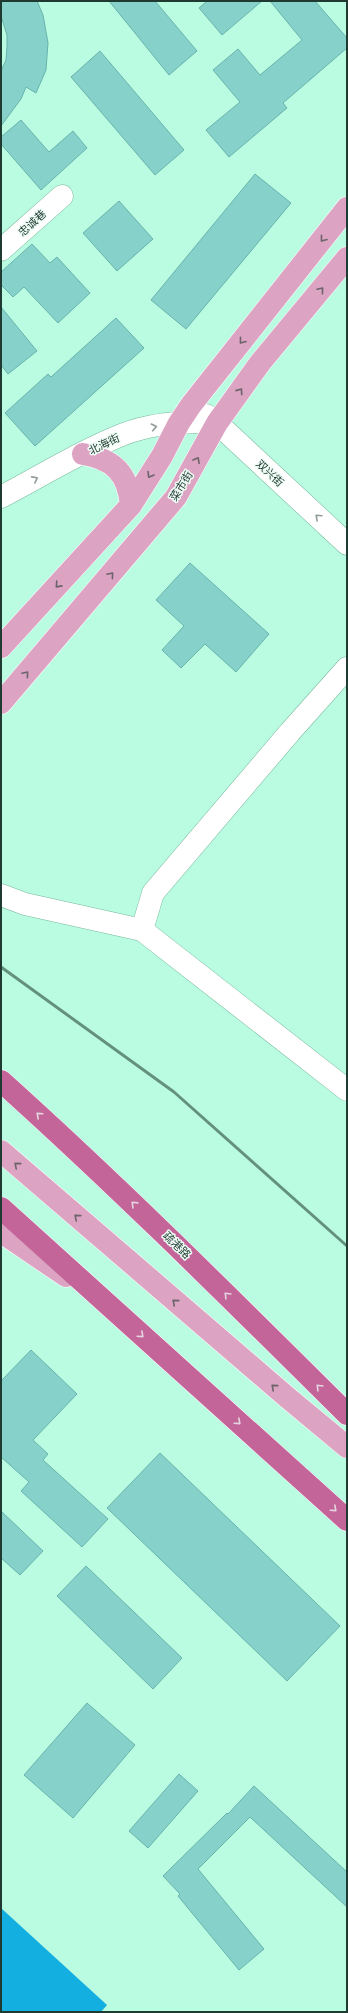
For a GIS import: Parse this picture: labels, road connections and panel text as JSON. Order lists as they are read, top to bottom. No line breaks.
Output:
{"streets":{"highway":["疏港路"],"main road":["菜市街"],"street":["忠诚巷","北海街","双兴街"]},"crossings":[["北海街","双兴街"],["北海街","菜市街"],["双兴街","菜市街"]],"one_way":["北海街","双兴街"]}
